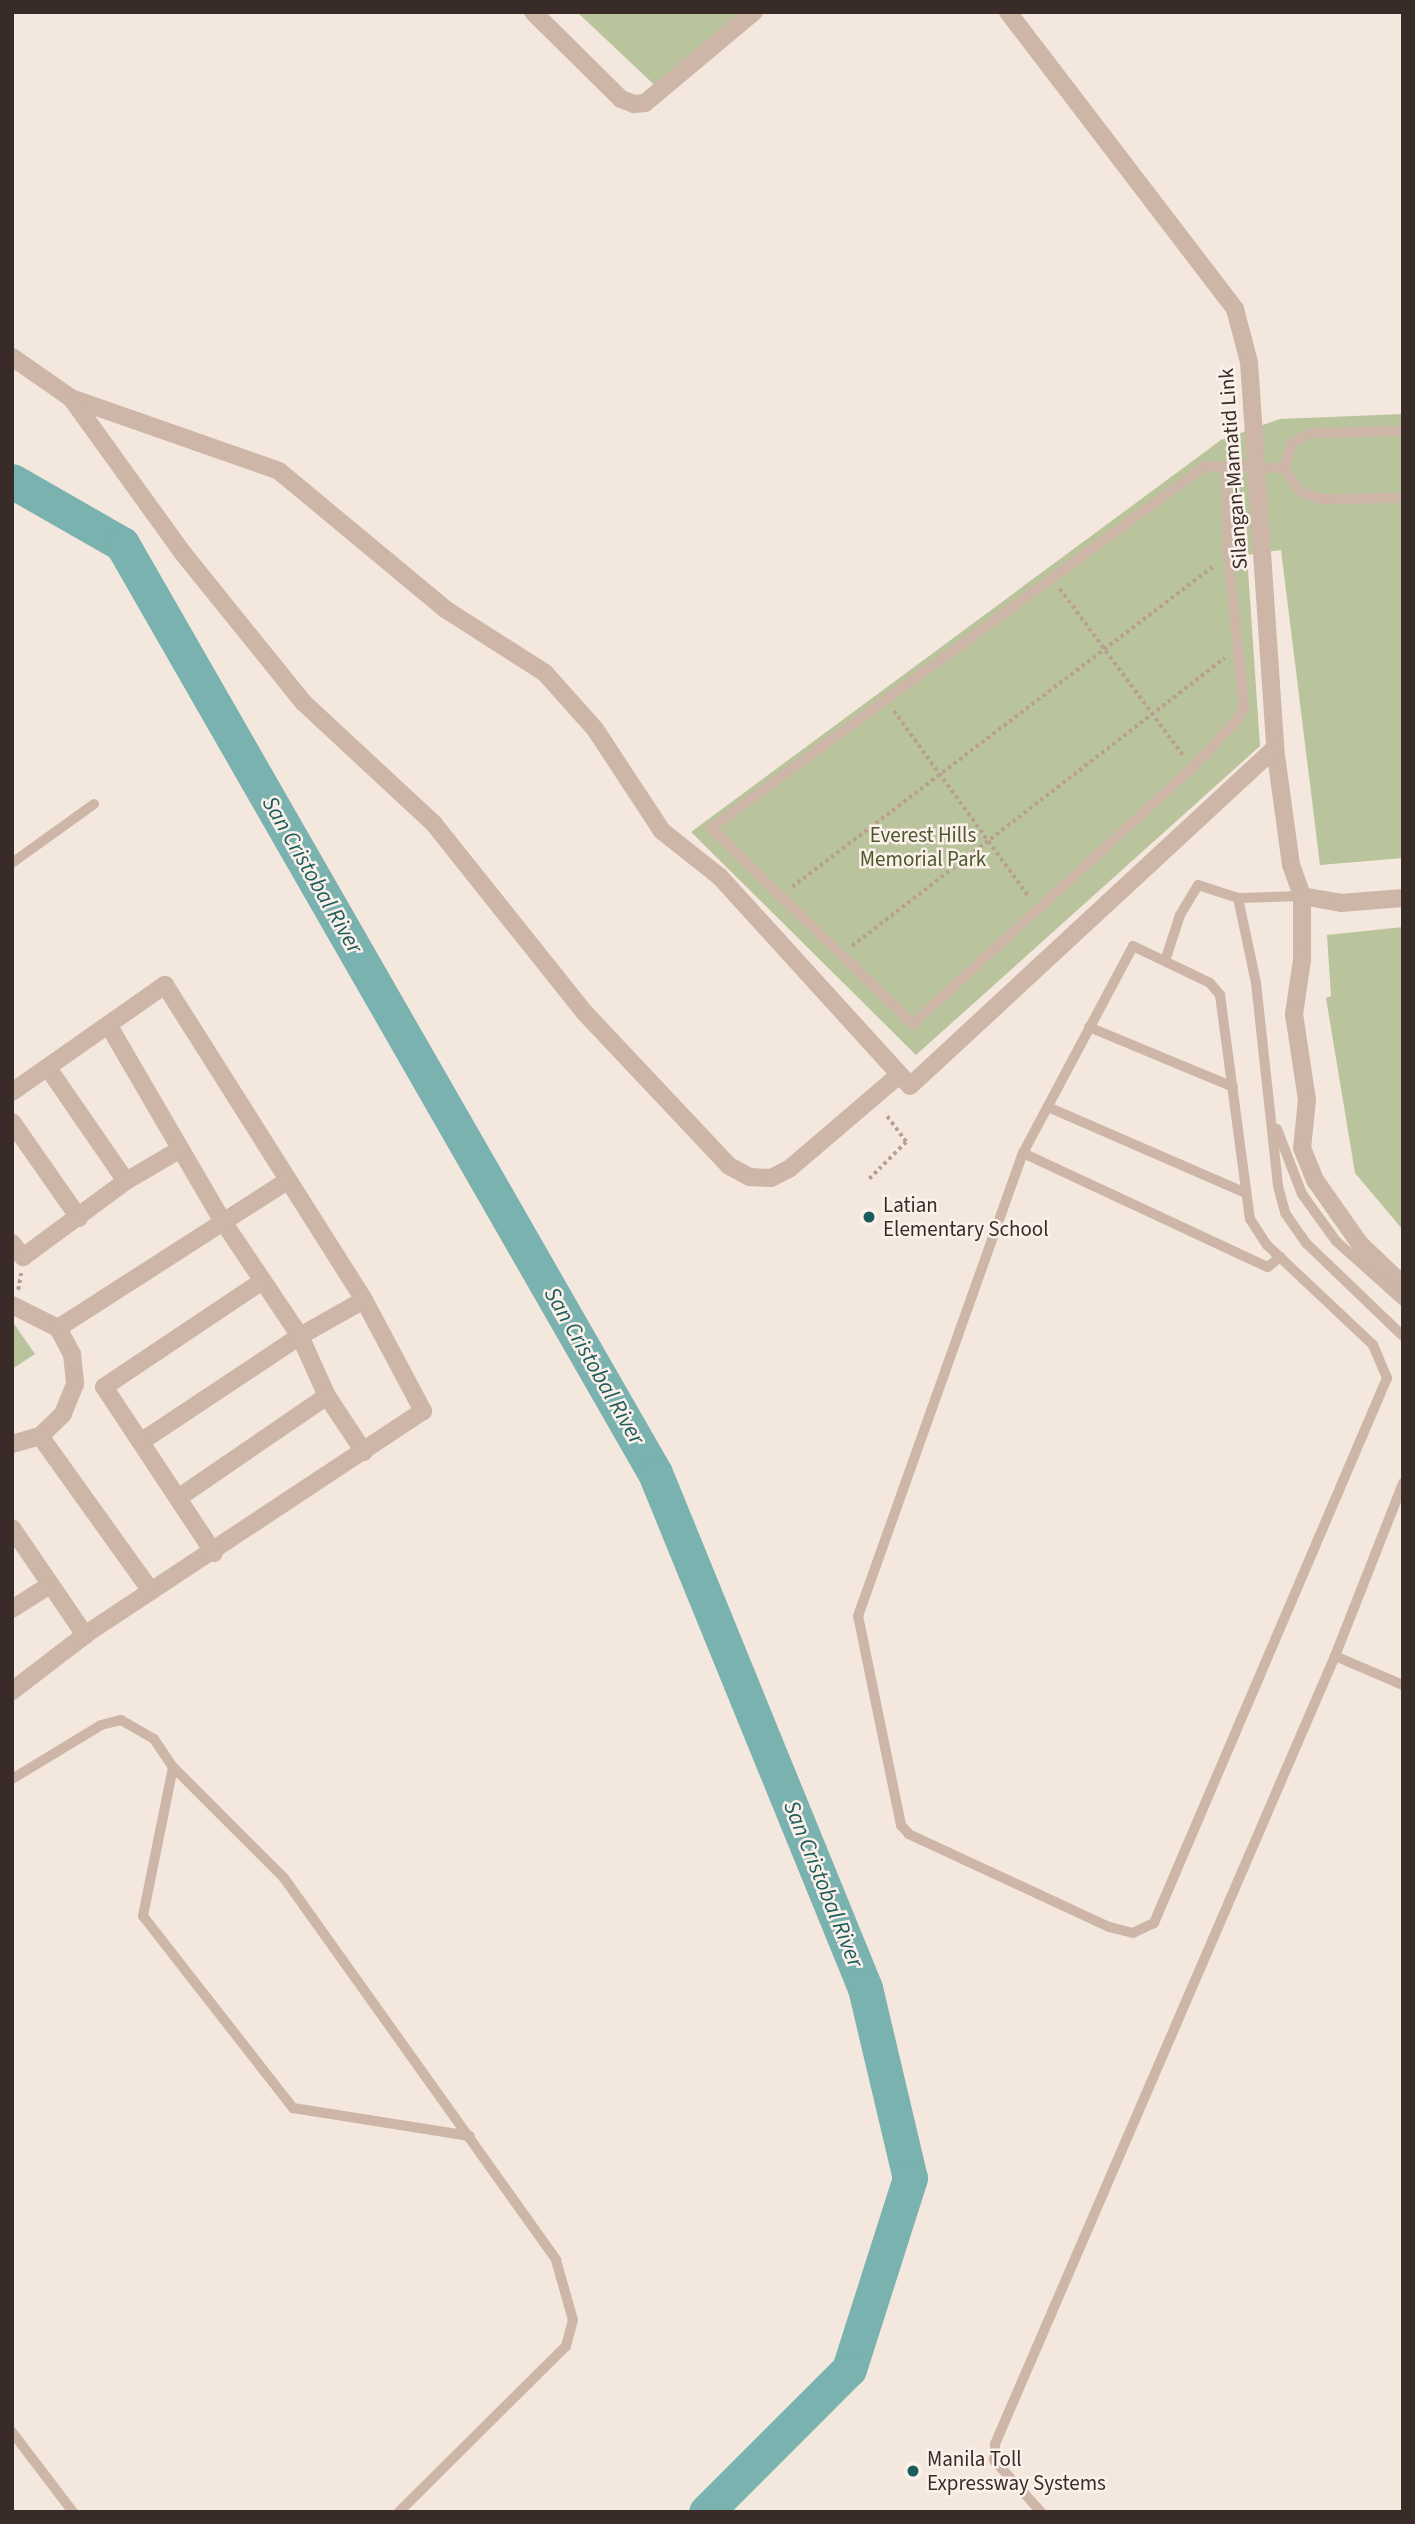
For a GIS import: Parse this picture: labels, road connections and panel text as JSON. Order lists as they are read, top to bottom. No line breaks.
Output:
{"streets":{"street":["Silangan-Mamatid Link"]},"water":["San Cristobal River"],"parks":["Everest Hills Memorial Park"],"places":["Latian Elementary School","Manila Toll Expressway Systems"]}
